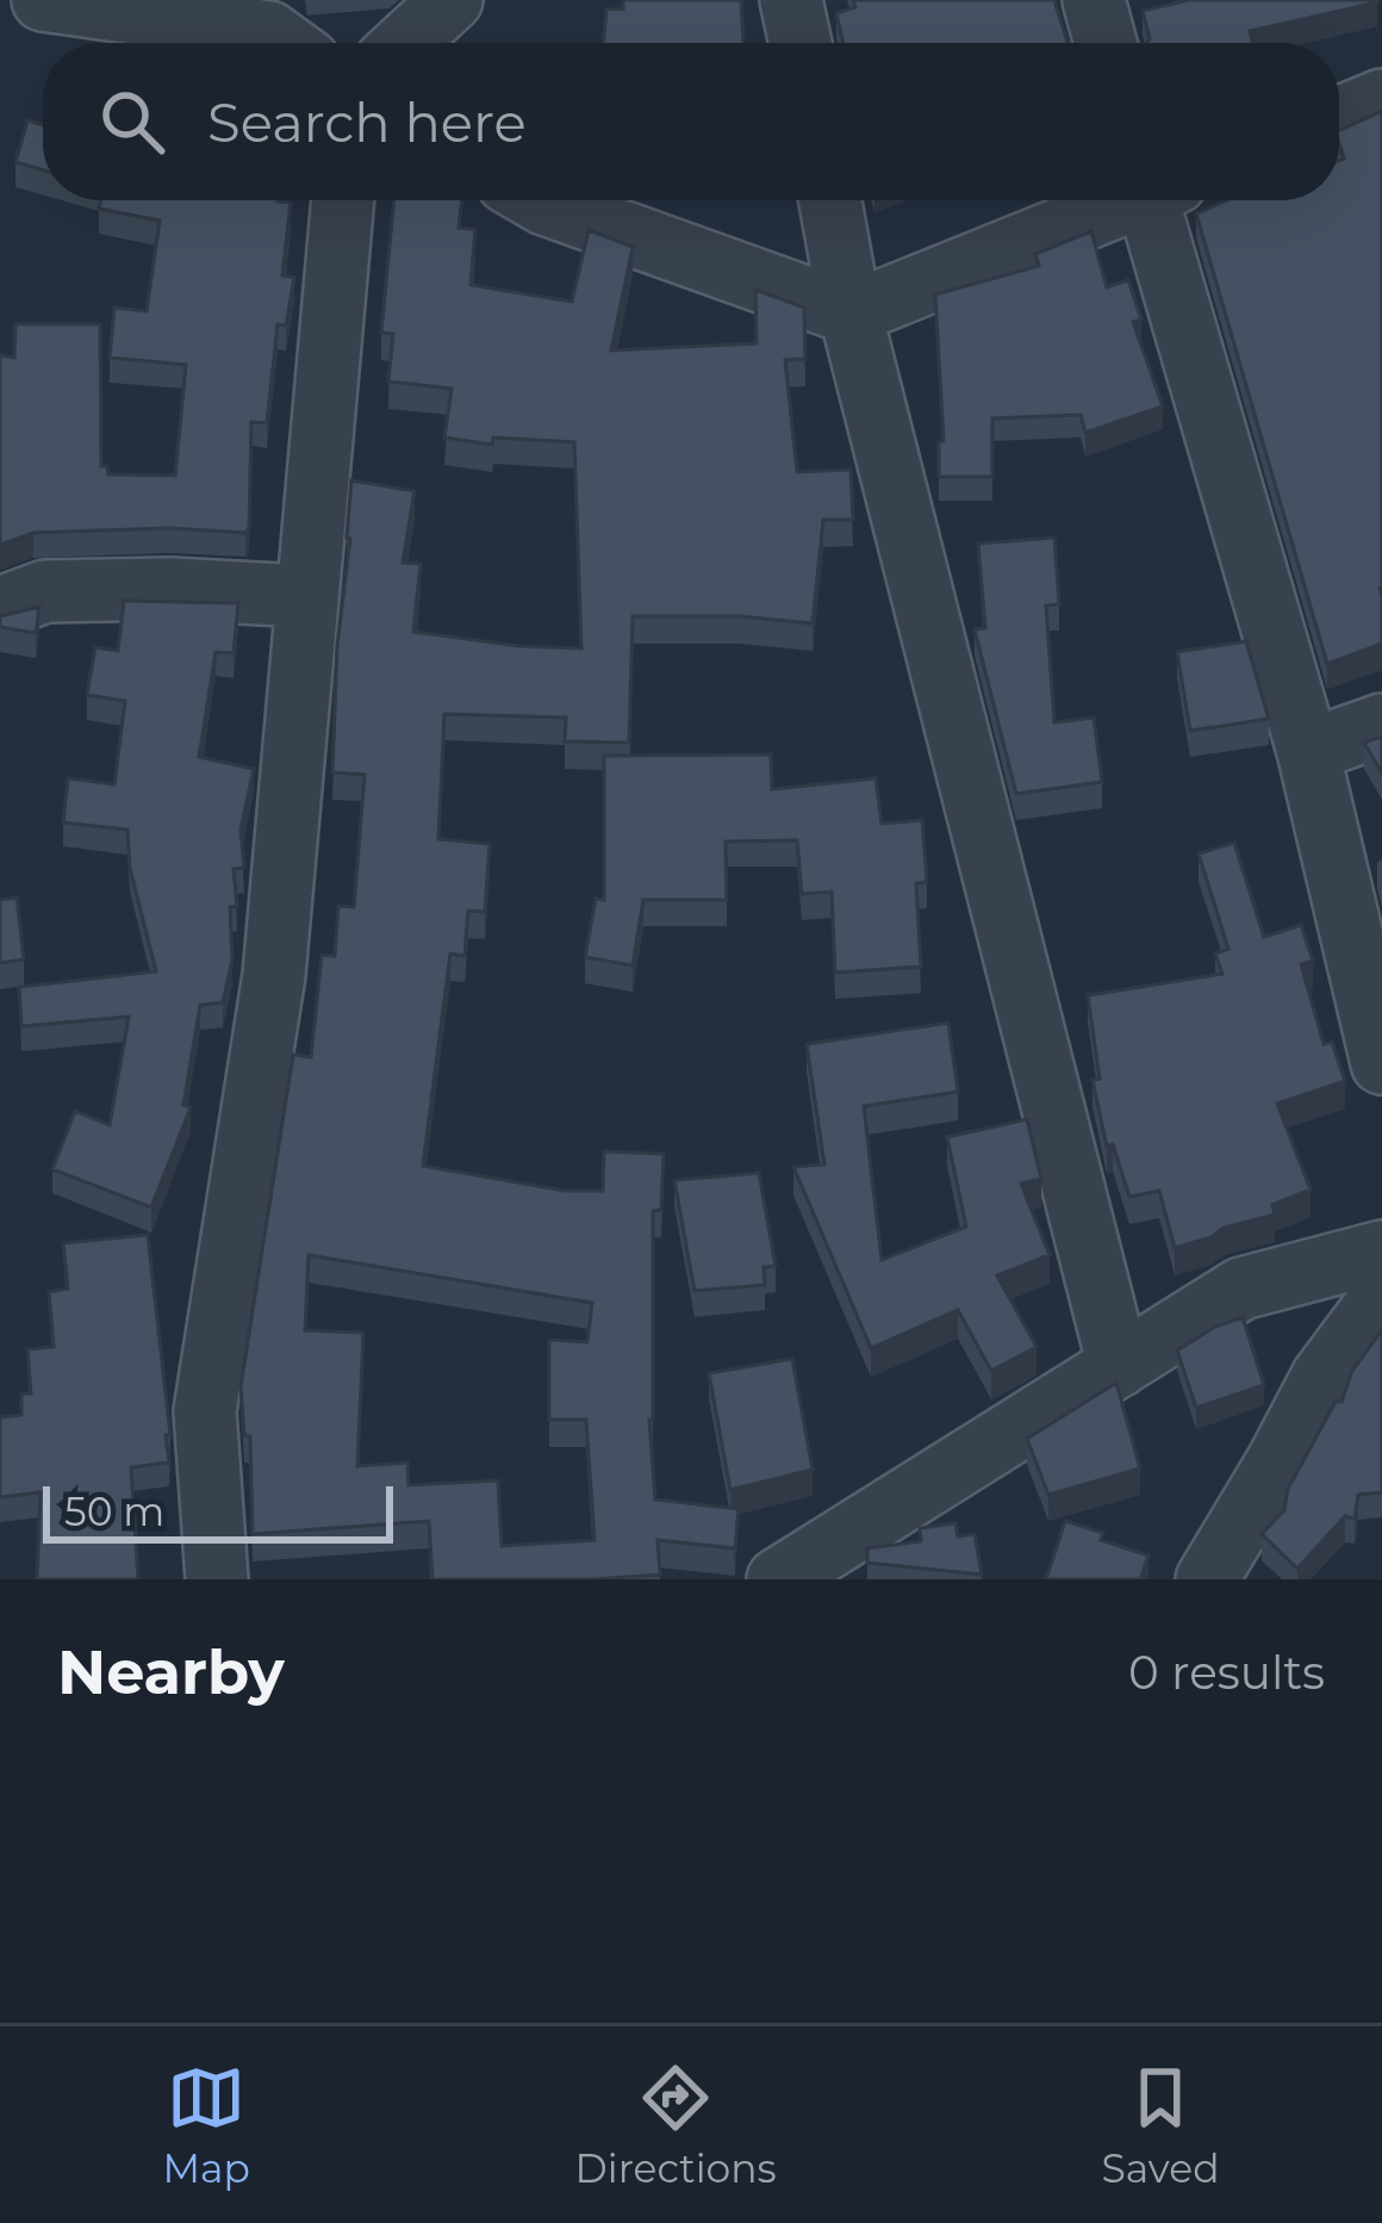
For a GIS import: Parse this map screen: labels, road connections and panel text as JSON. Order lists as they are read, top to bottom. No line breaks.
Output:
{"scale_bar":"50 m","page":{"search":"Search here","scale":"50 m","heading":["Nearby","0 results"],"nav":["Map","Directions","Saved"]}}
